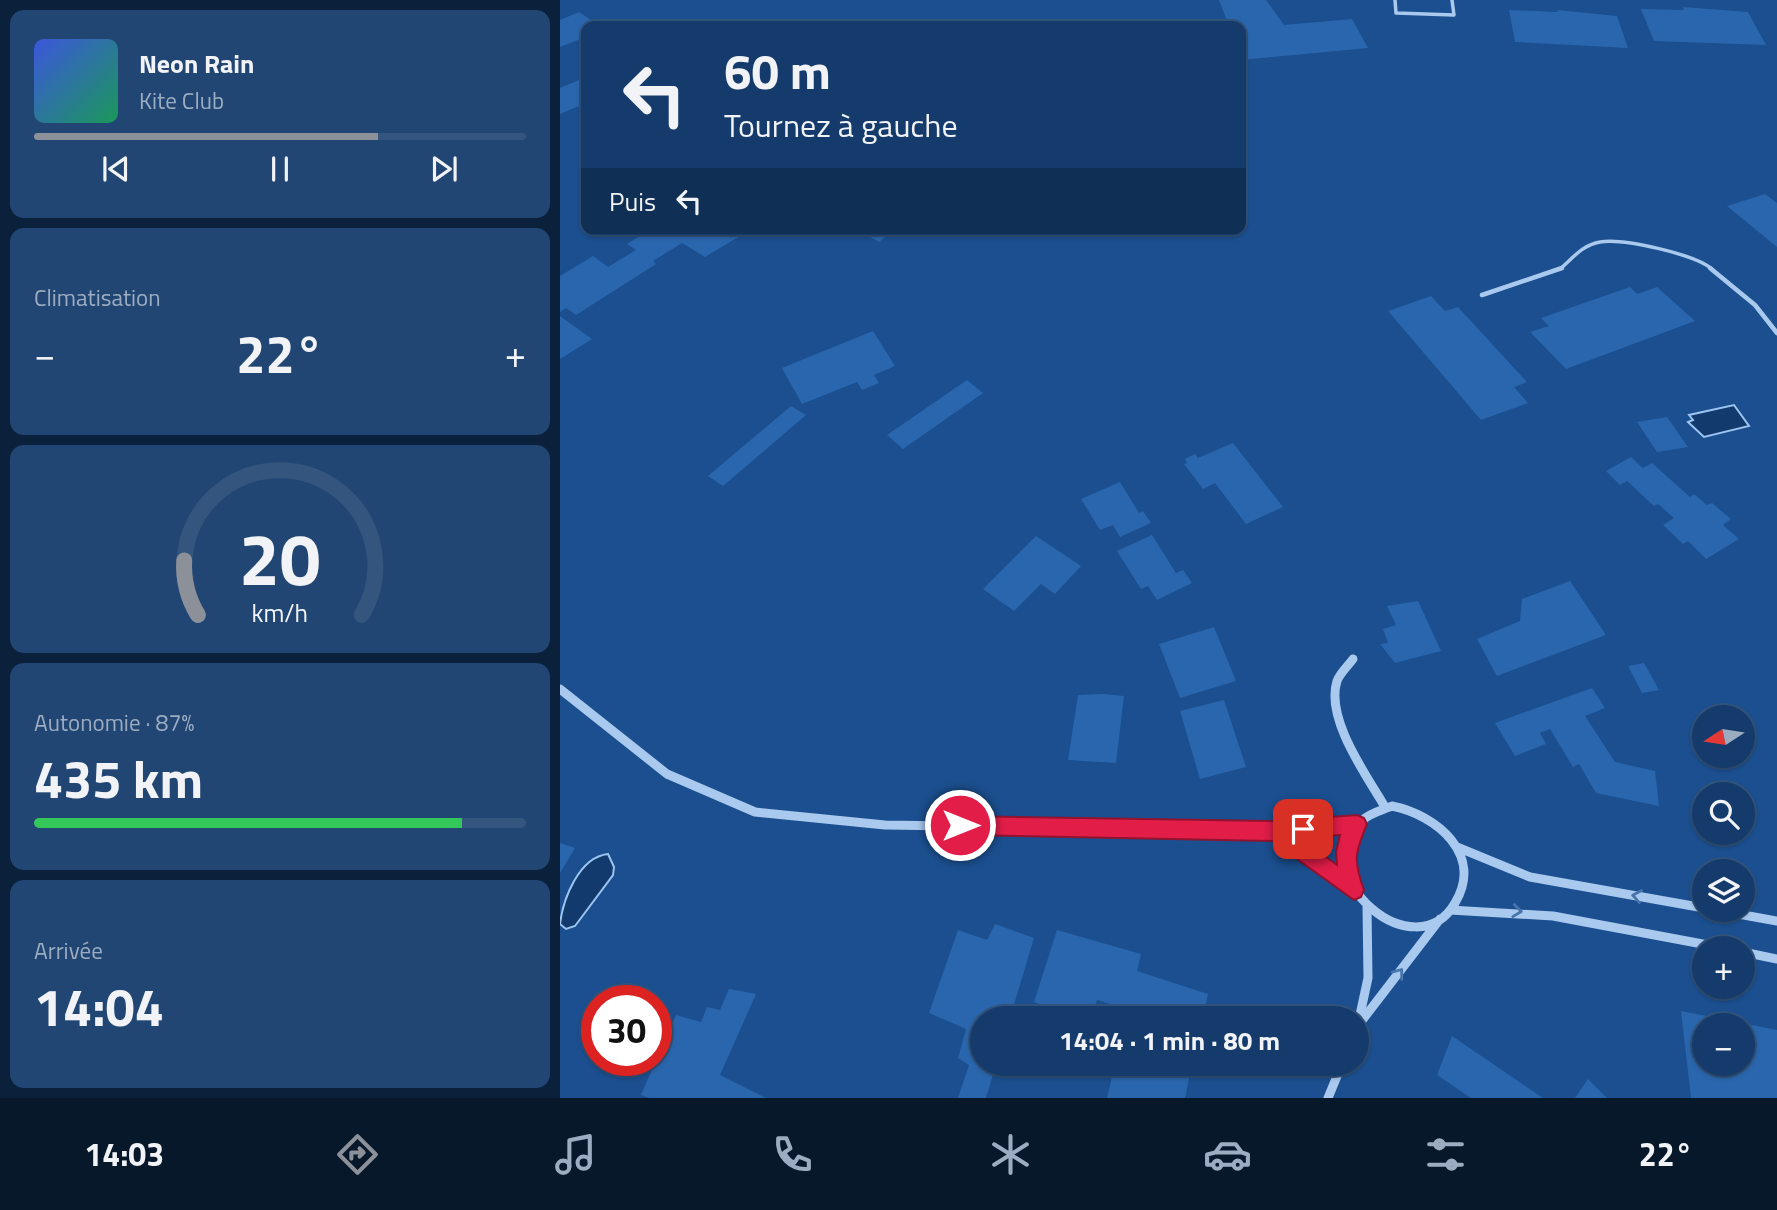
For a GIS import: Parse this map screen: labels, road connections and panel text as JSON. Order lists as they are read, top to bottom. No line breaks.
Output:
{"north":"left","page":{"turn":["60 m","Tournez à gauche"],"song":["Neon Rain","Kite Club"],"then":"Puis","tile":["Climatisation",["Autonomie · 87%","435 km"],["Arrivée","14:04"]],"heat":["−","22°","+"],"map_buttons":["+","−"],"limit":"30","trip":"14:04 · 1 min · 80 m","tabs":["14:03","22°"],"gauge":["20","km/h"]}}
